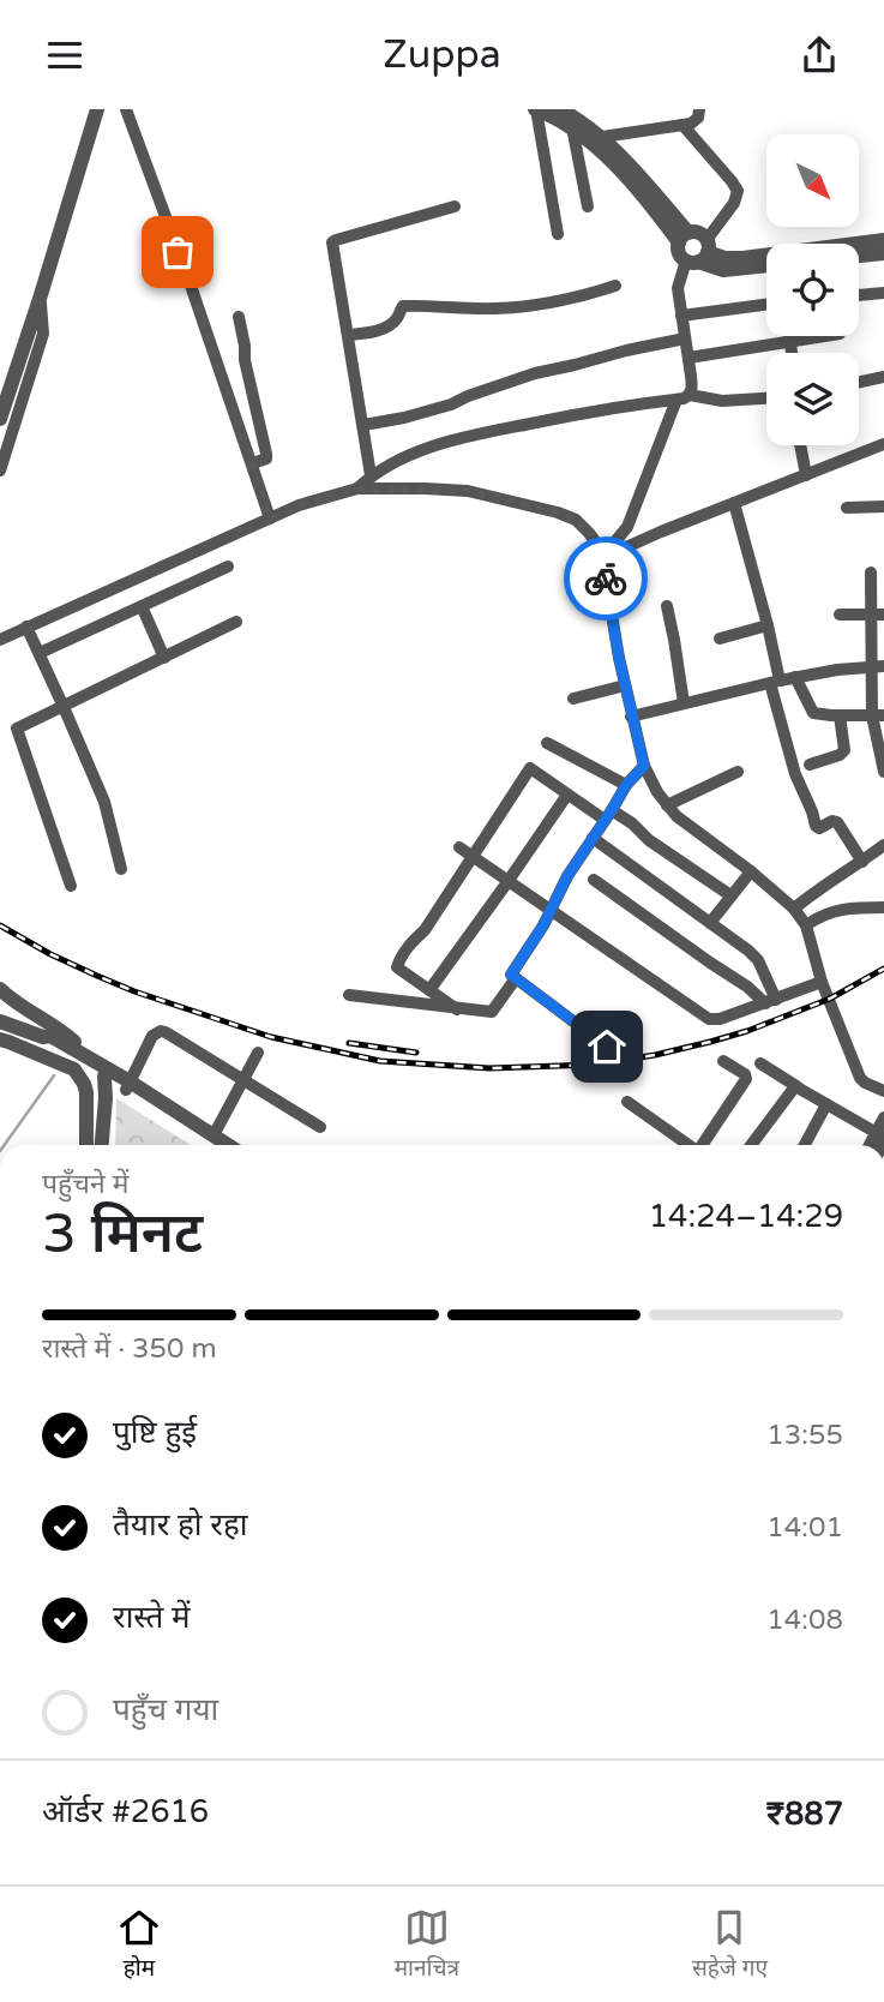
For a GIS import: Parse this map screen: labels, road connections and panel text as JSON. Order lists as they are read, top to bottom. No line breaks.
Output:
{"north":"bottom right","page":{"header":"Zuppa","heading":["3 मिनट","पहुँचने में","14:24–14:29"],"panel":["ऑर्डर #2616","₹887"],"bar":"रास्ते में · 350 m","list":[["पुष्टि हुई","13:55"],["तैयार हो रहा","14:01"],["रास्ते में","14:08"],"पहुँच गया"],"tabs":["होम","मानचित्र","सहेजे गए"]}}
